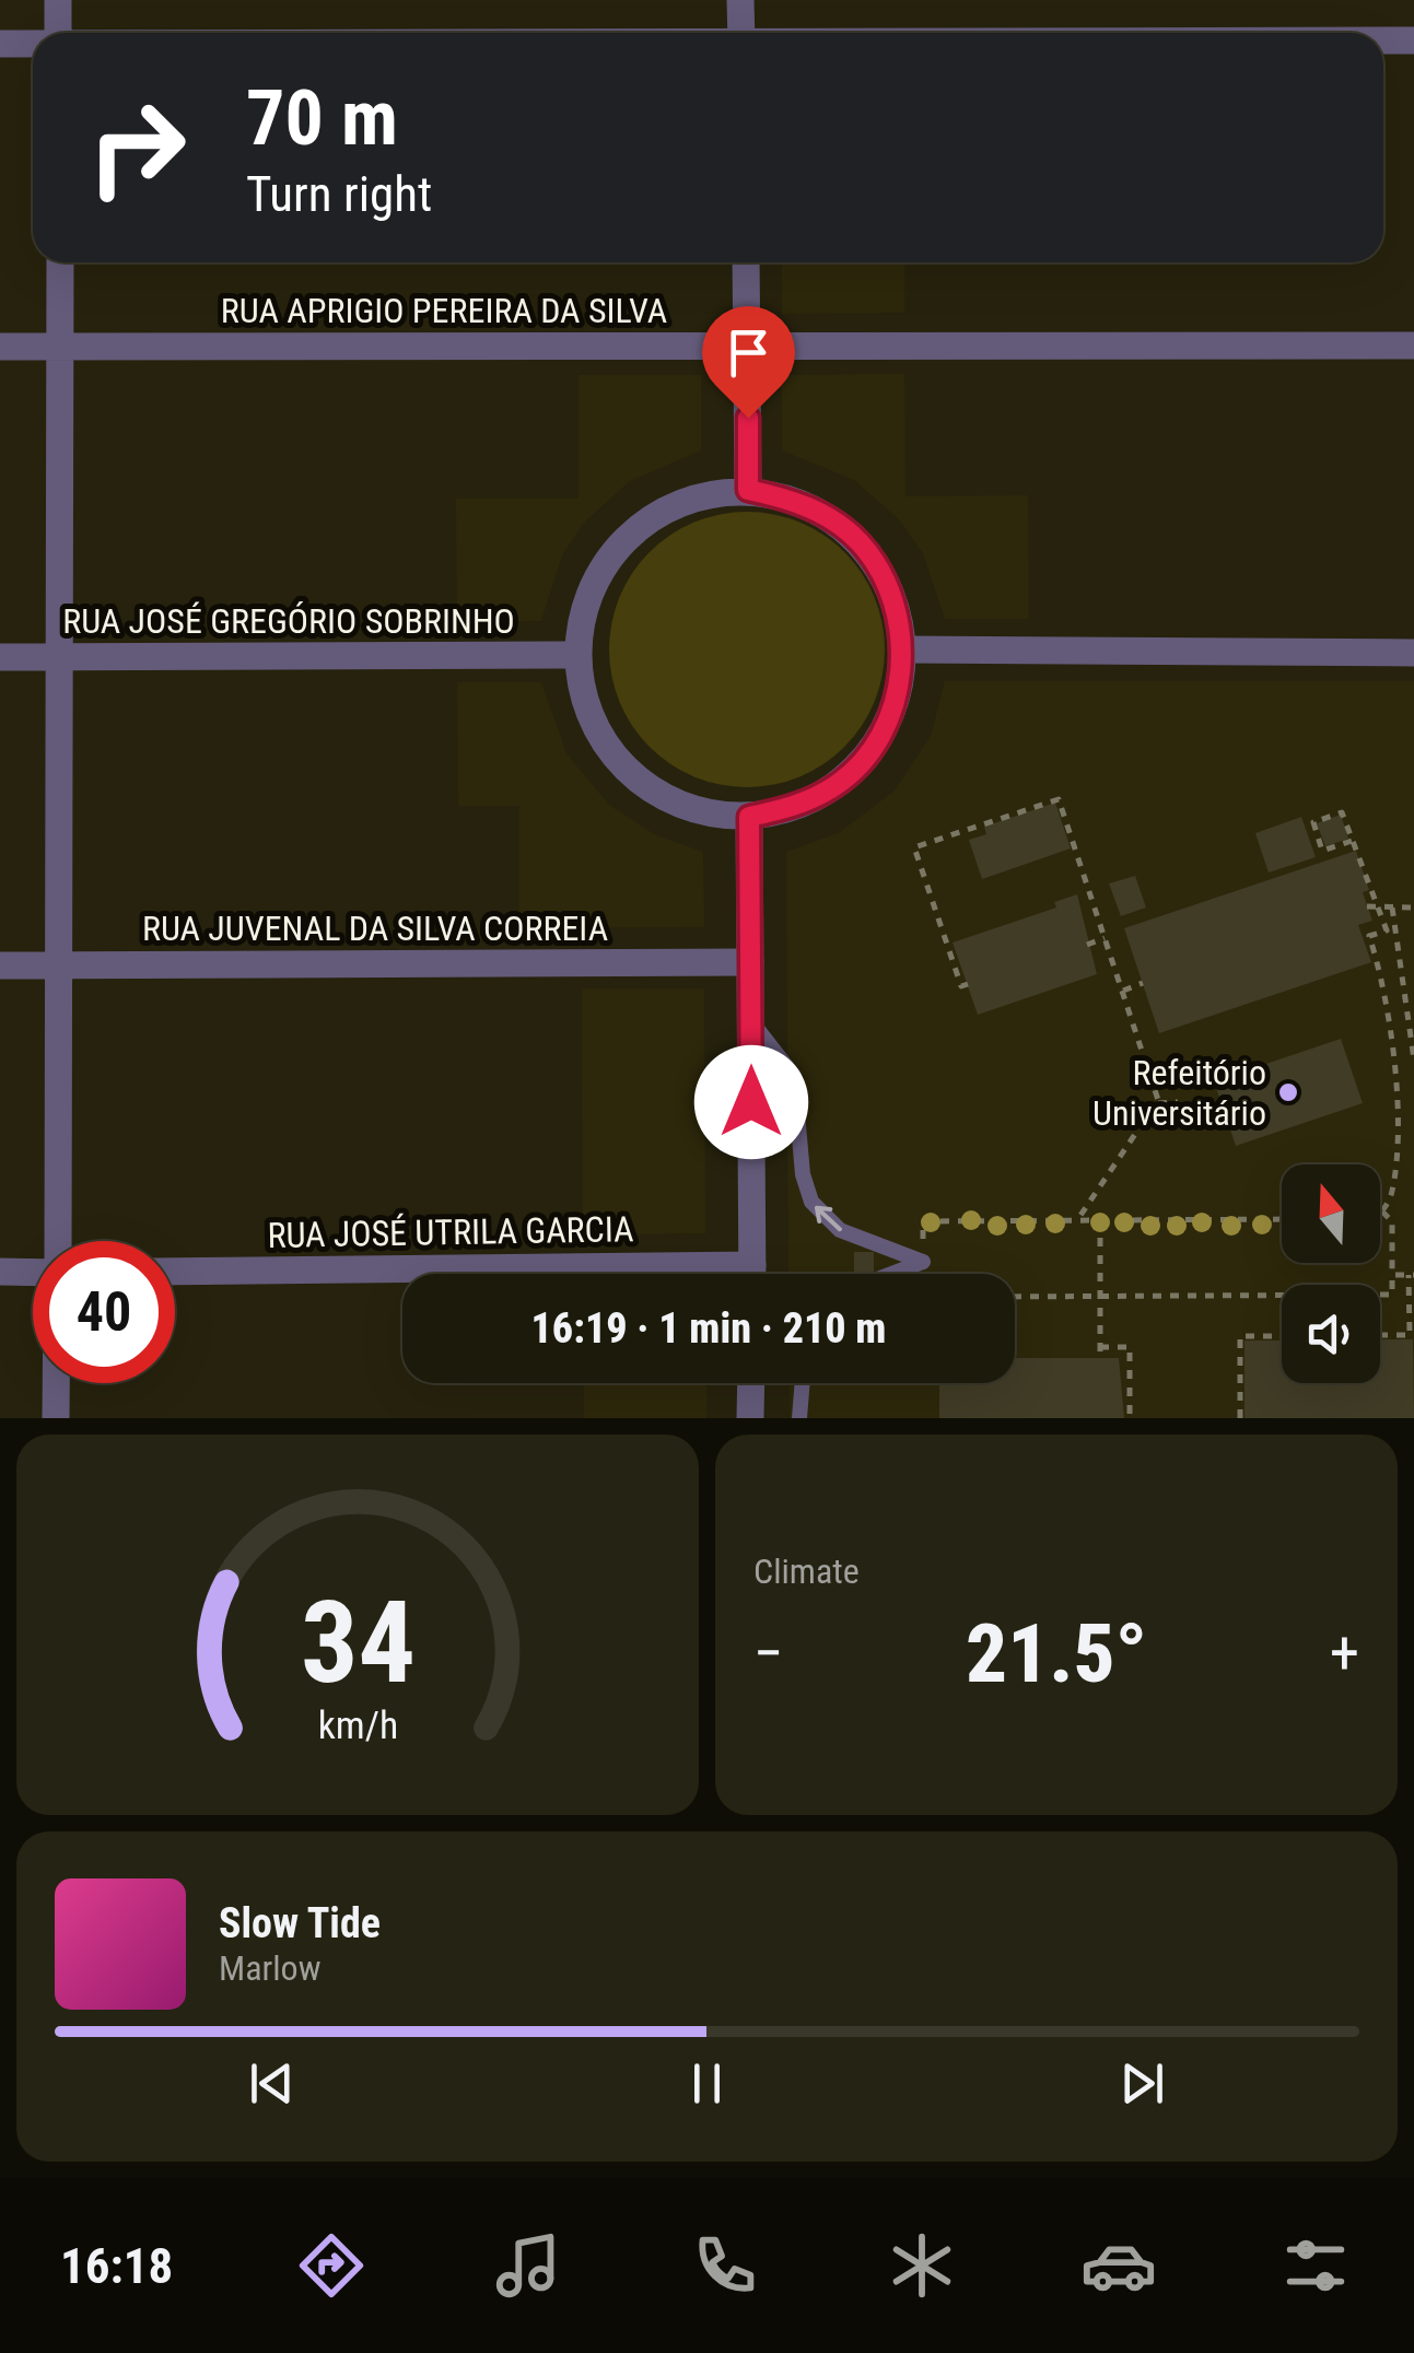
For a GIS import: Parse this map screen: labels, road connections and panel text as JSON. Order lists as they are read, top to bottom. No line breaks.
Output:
{"streets":{"street":["RUA APRIGIO PEREIRA DA SILVA","RUA JOSÉ GREGÓRIO SOBRINHO","RUA JUVENAL DA SILVA CORREIA","RUA JOSÉ UTRILA GARCIA"]},"places":["Refeitório Universitário"],"north":"top","page":{"turn":["70 m","Turn right"],"limit":"40","trip":"16:19 · 1 min · 210 m","tile":"Climate","heat":["−","21.5°","+"],"song":["Slow Tide","Marlow"],"tabs":"16:18","gauge":["34","km/h"]}}
